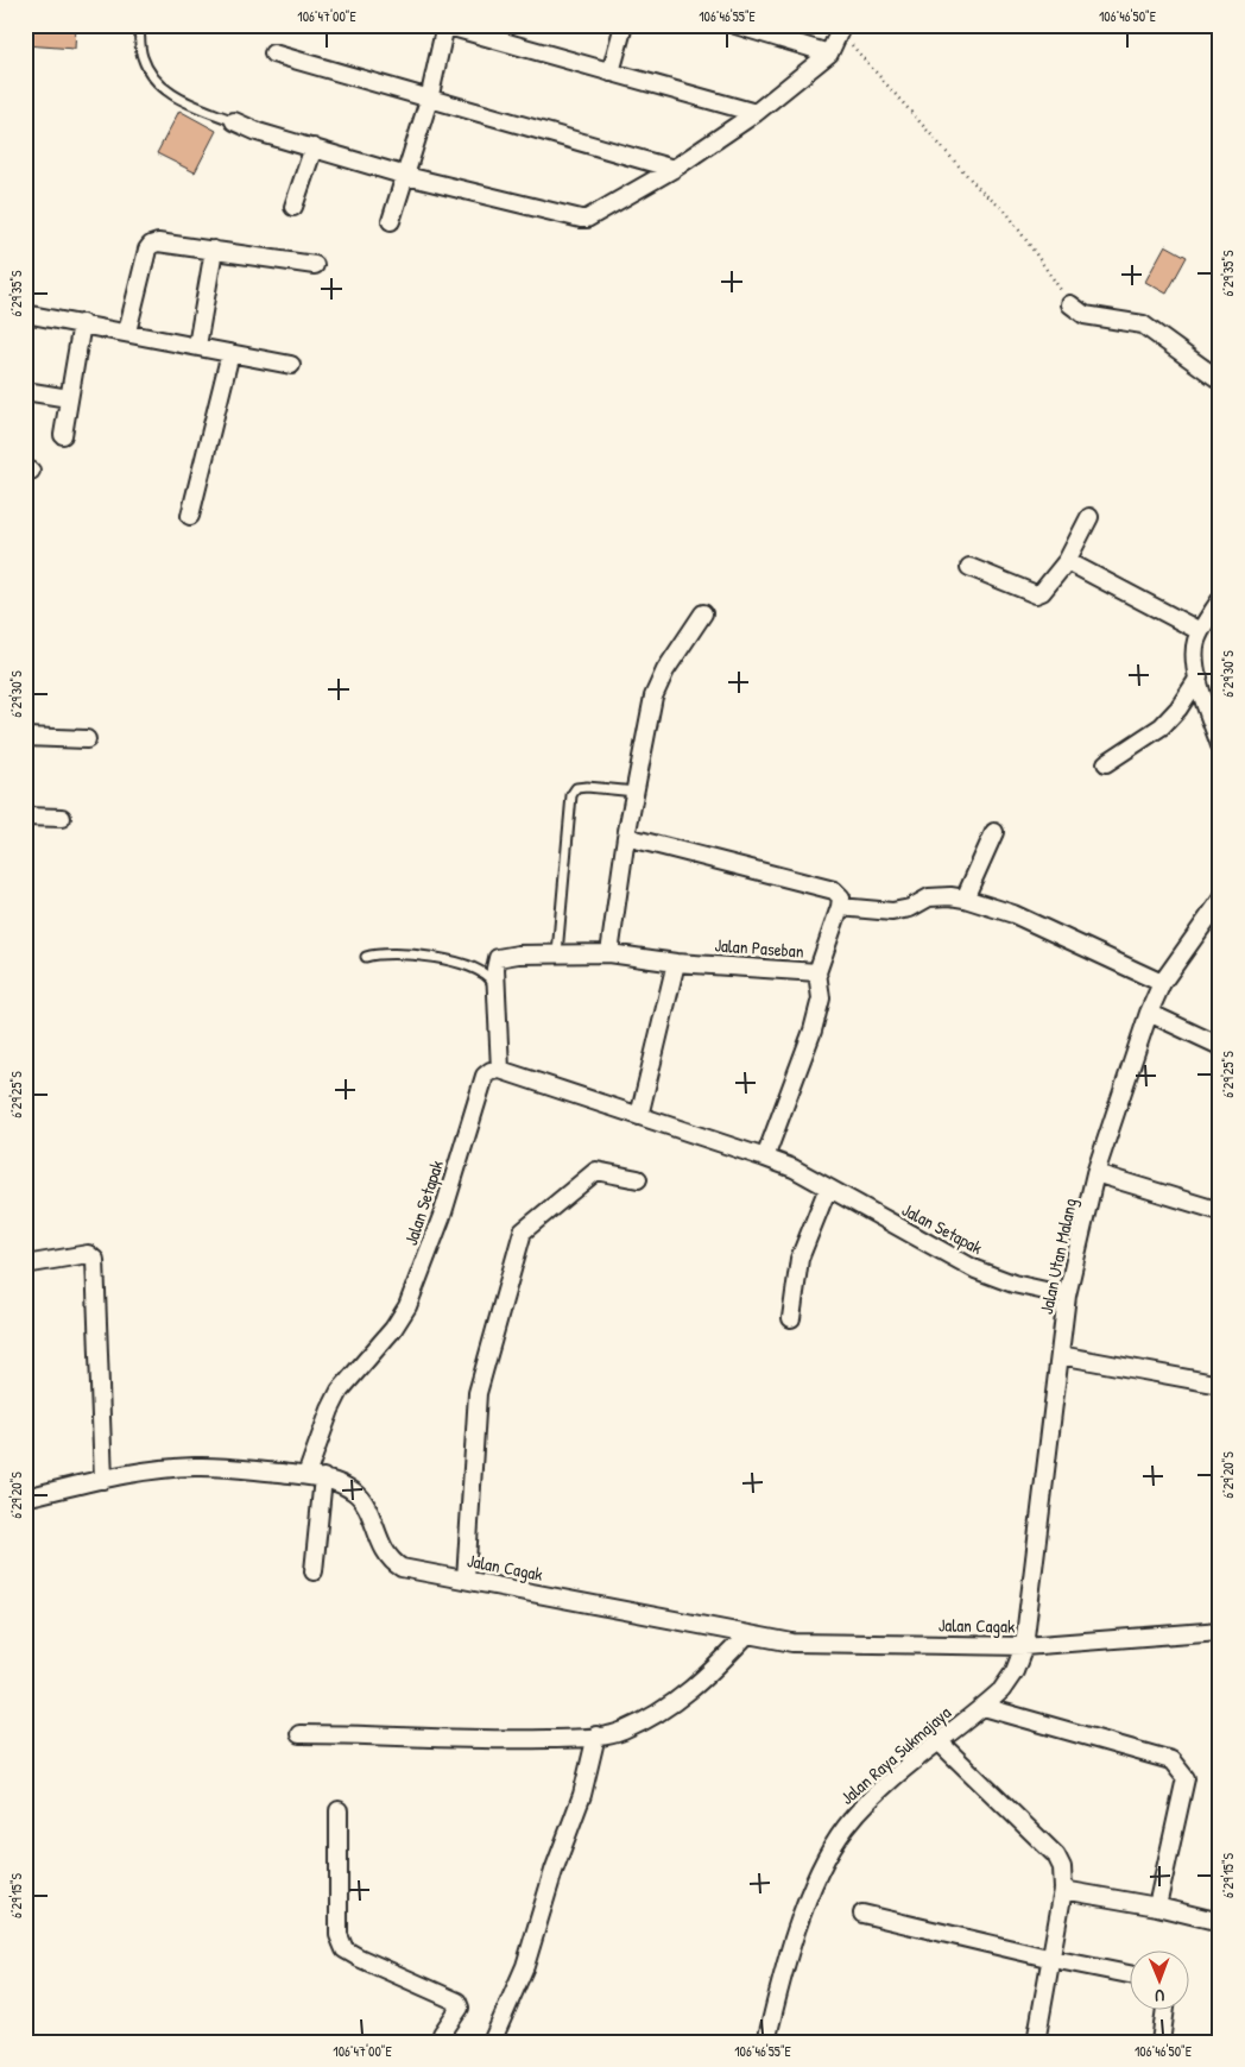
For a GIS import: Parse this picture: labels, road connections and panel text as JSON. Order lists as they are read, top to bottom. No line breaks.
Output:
{"streets":{"street":["Jalan Paseban","Jalan Setapak","Jalan Utan Malang","Jalan Cagak","Jalan Raya Sukmajaya"]},"crossings":[["Jalan Paseban","Jalan Setapak"],["Jalan Setapak","Jalan Utan Malang"],["Jalan Setapak","Jalan Cagak"],["Jalan Utan Malang","Jalan Cagak"],["Jalan Utan Malang","Jalan Raya Sukmajaya"],["Jalan Cagak","Jalan Raya Sukmajaya"]],"north":"bottom","coordinates":["106°47'00\"E","106°46'55\"E","106°46'50\"E","6°29'35\"S","6°29'30\"S","6°29'25\"S","6°29'20\"S","6°29'15\"S"]}
